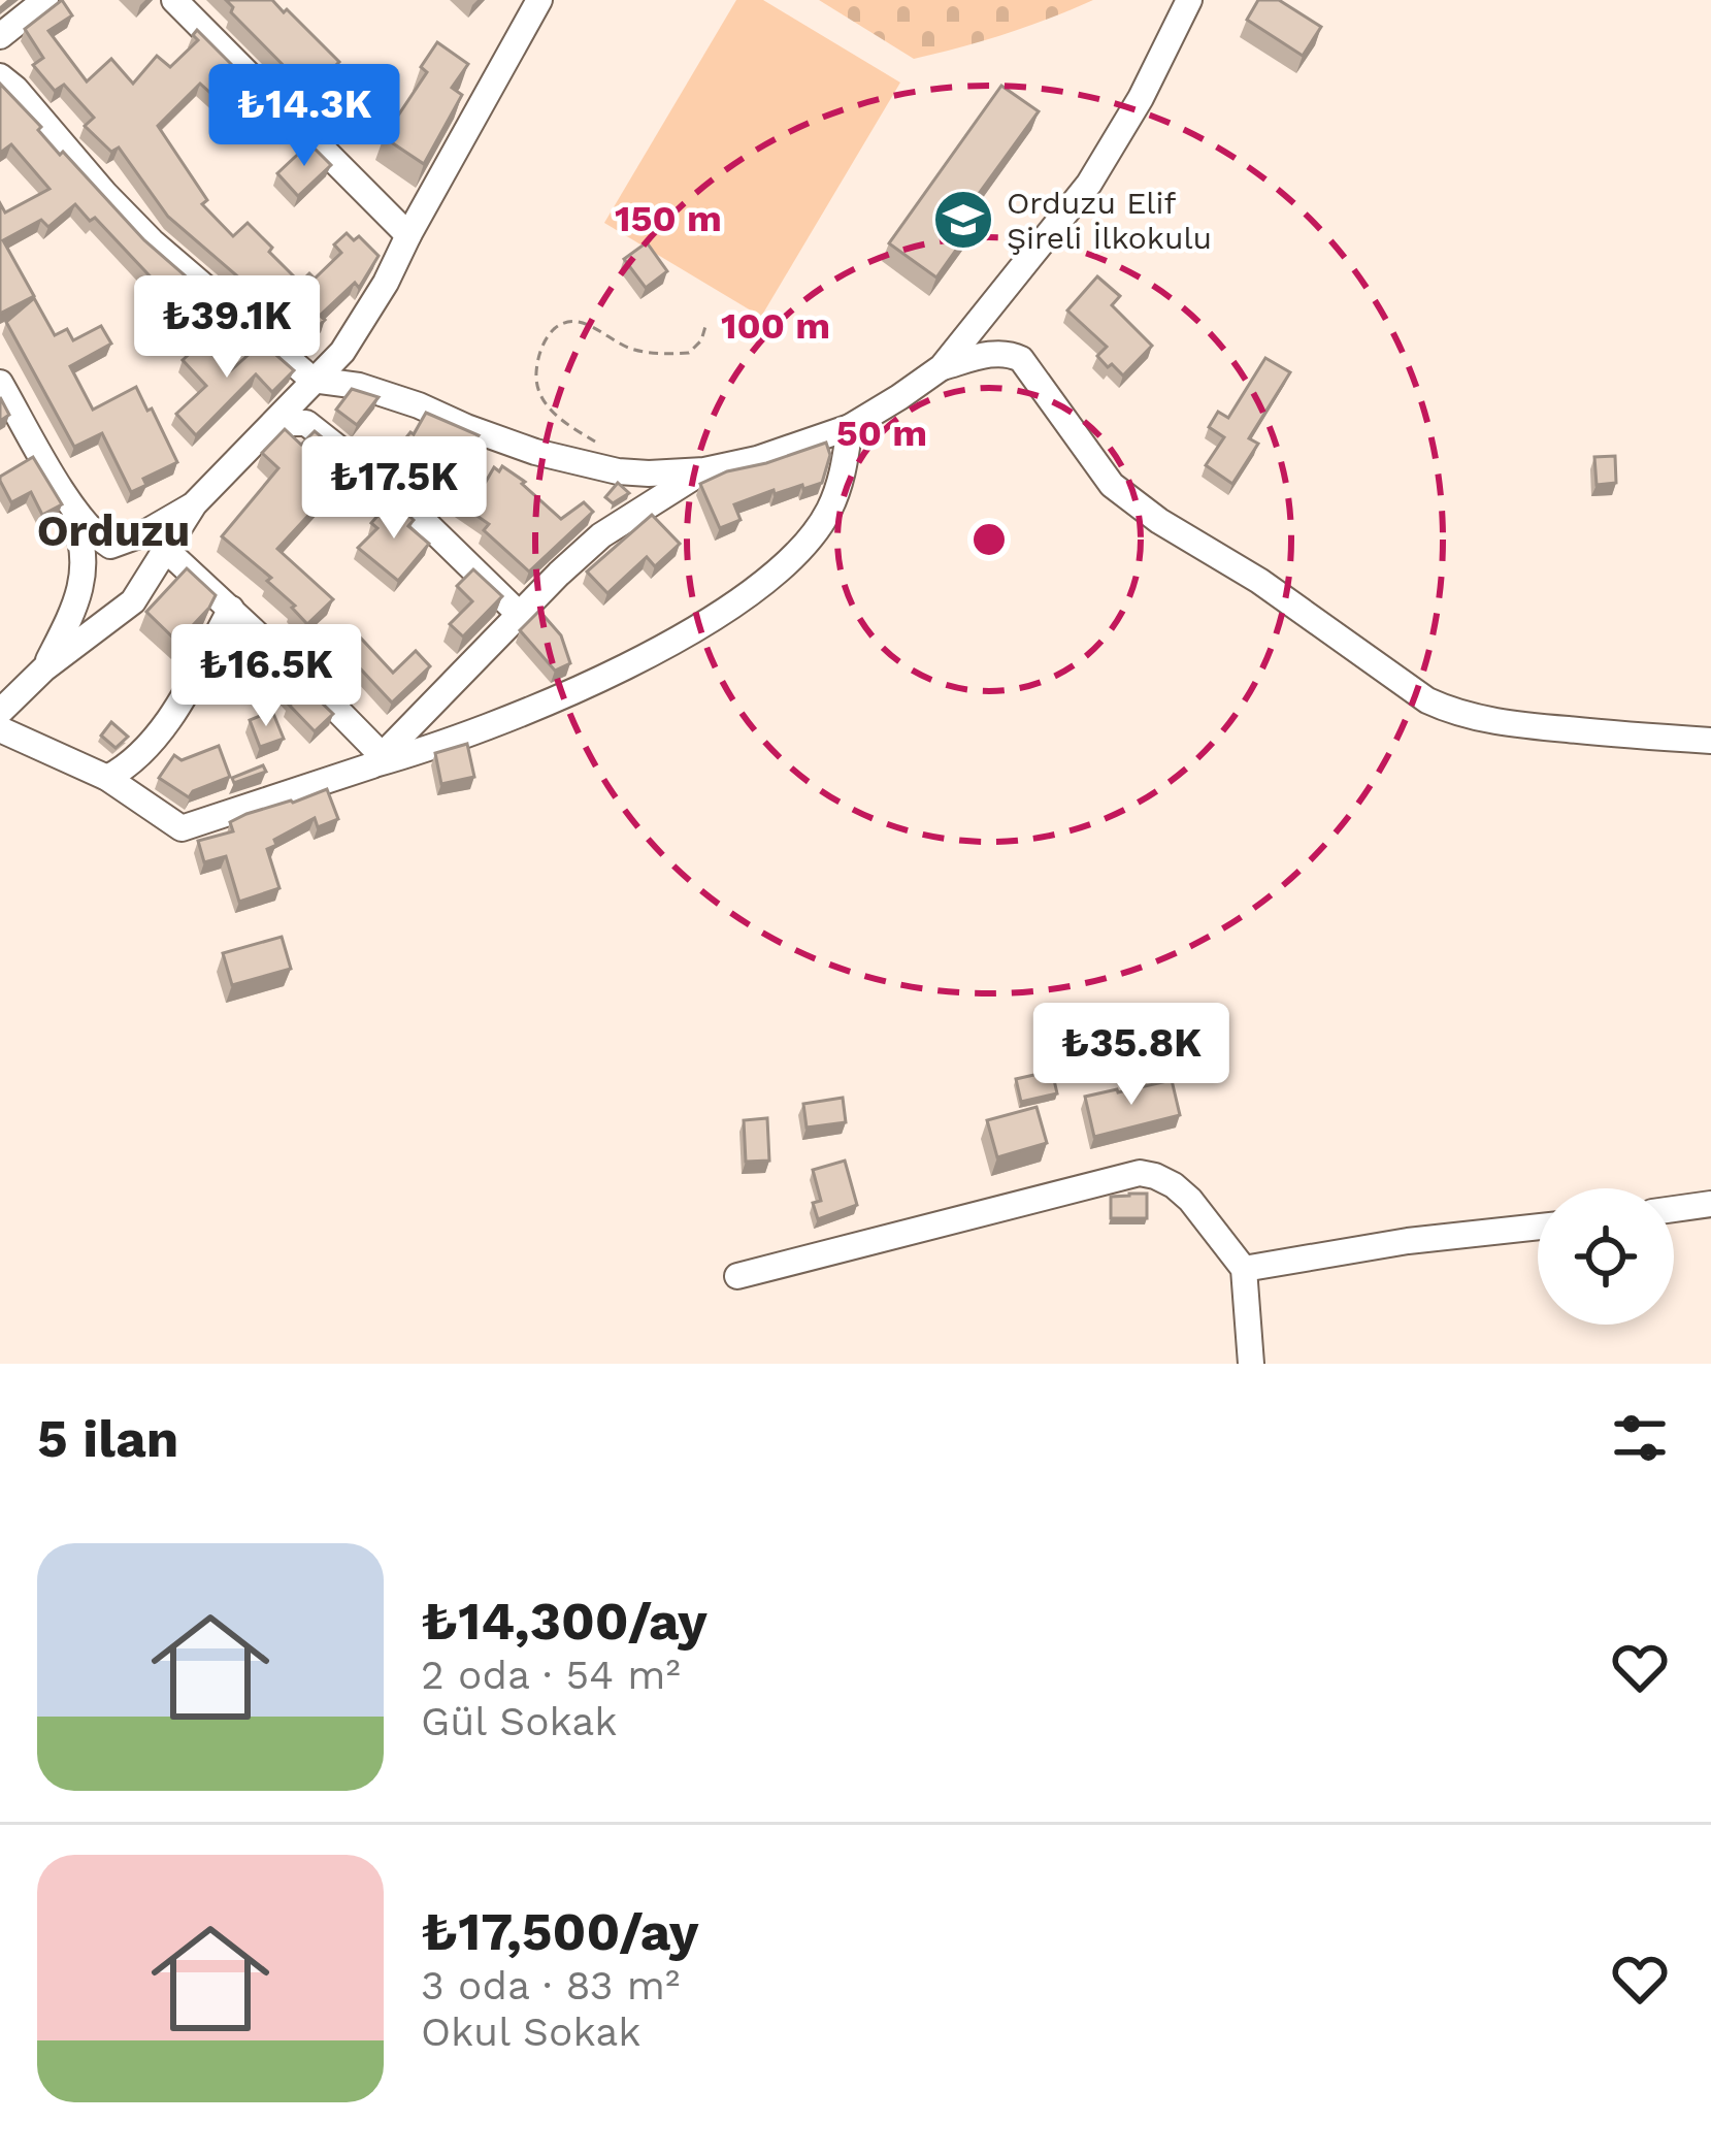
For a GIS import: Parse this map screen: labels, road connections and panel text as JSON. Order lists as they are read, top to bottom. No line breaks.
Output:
{"districts":["Orduzu"],"places":{"school or university":["Orduzu Elif Şireli İlkokulu"]},"page":{"price":["₺14.3K","₺39.1K","₺17.5K","₺16.5K","₺35.8K"],"heading":"5 ilan","list":[{"name":"₺14,300/ay","note":"2 oda · 54 m² · Gül Sokak"},{"name":"₺17,500/ay","note":"3 oda · 83 m² · Okul Sokak"}]},"rings":["150 m","100 m","50 m"]}
